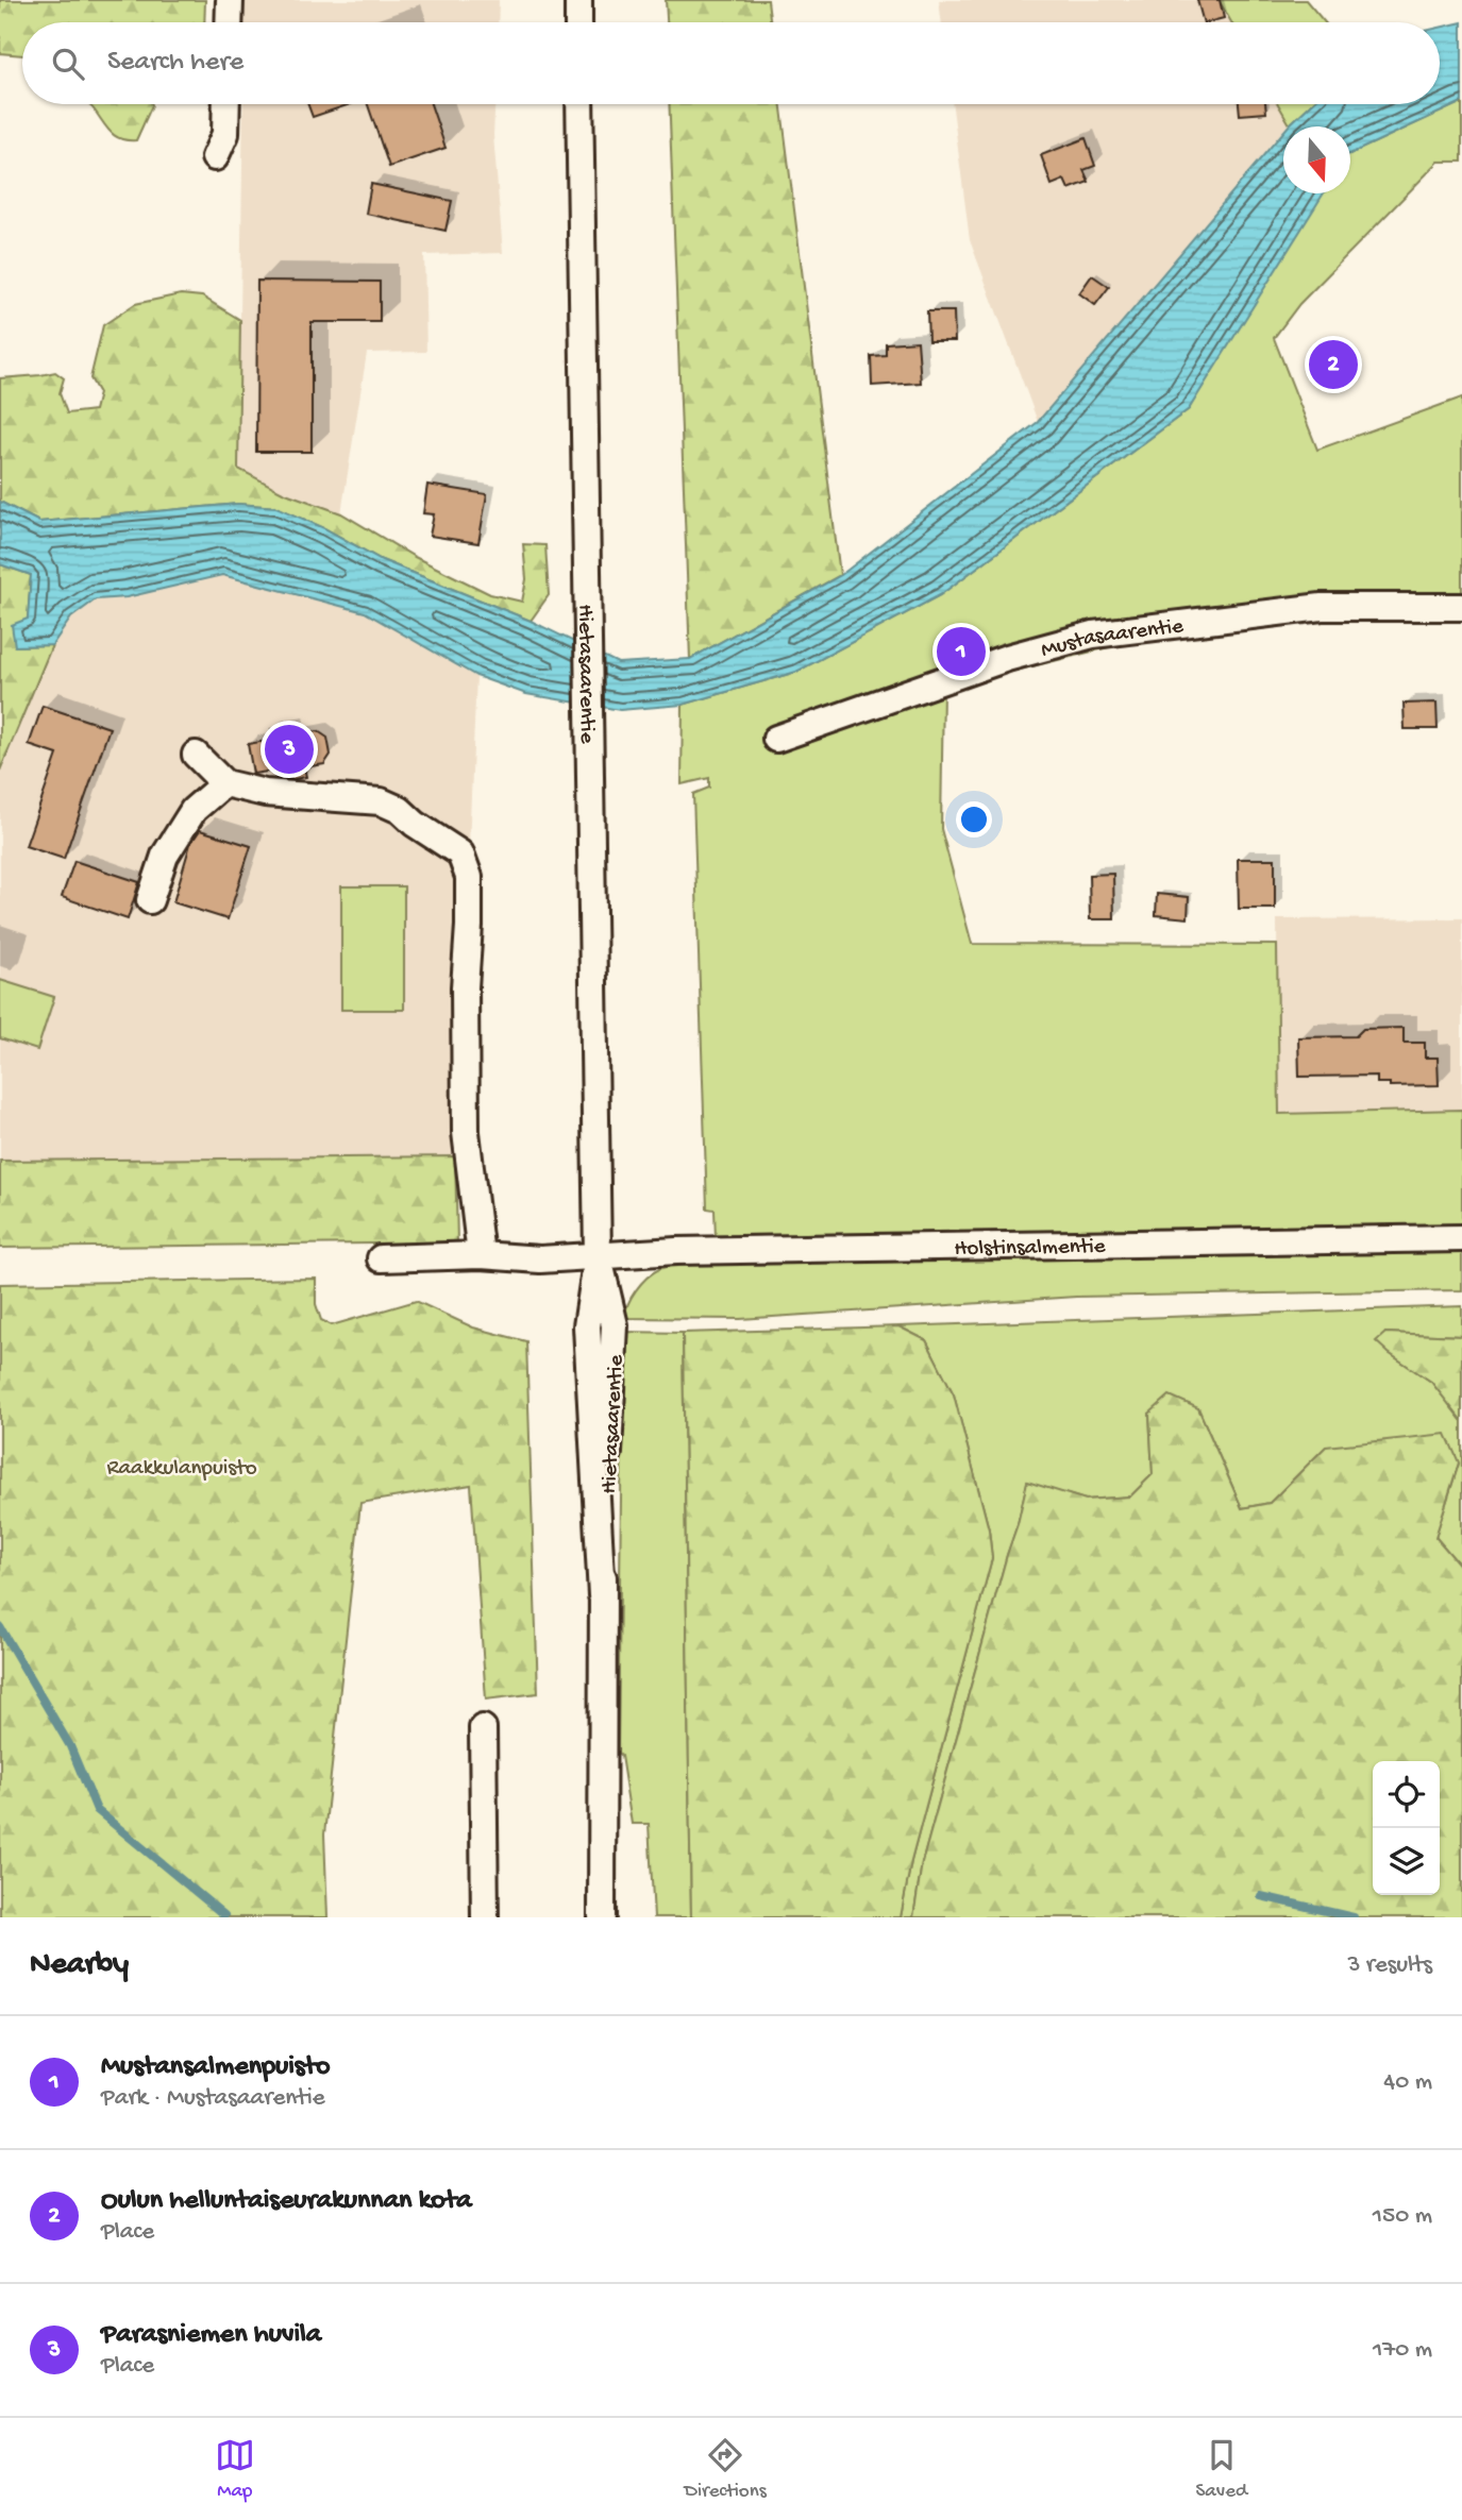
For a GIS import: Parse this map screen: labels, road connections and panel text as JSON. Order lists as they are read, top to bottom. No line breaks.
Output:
{"streets":{"street":["Mustasaarentie","Hietasaarentie","Holstinsalmentie"]},"crossings":[["Hietasaarentie","Holstinsalmentie"]],"parks":["Raakkulanpuisto"],"north":"bottom","page":{"search":"Search here","pins":["2","1","3"],"heading":["Nearby","3 results"],"list":[{"mark":"1","name":"Mustansalmenpuisto","note":"Park · Mustasaarentie","value":"40 m"},{"mark":"2","name":"Oulun helluntaiseurakunnan kota","note":"Place","value":"150 m"},{"mark":"3","name":"Parasniemen huvila","note":"Place","value":"170 m"}],"nav":["Map","Directions","Saved"]}}
